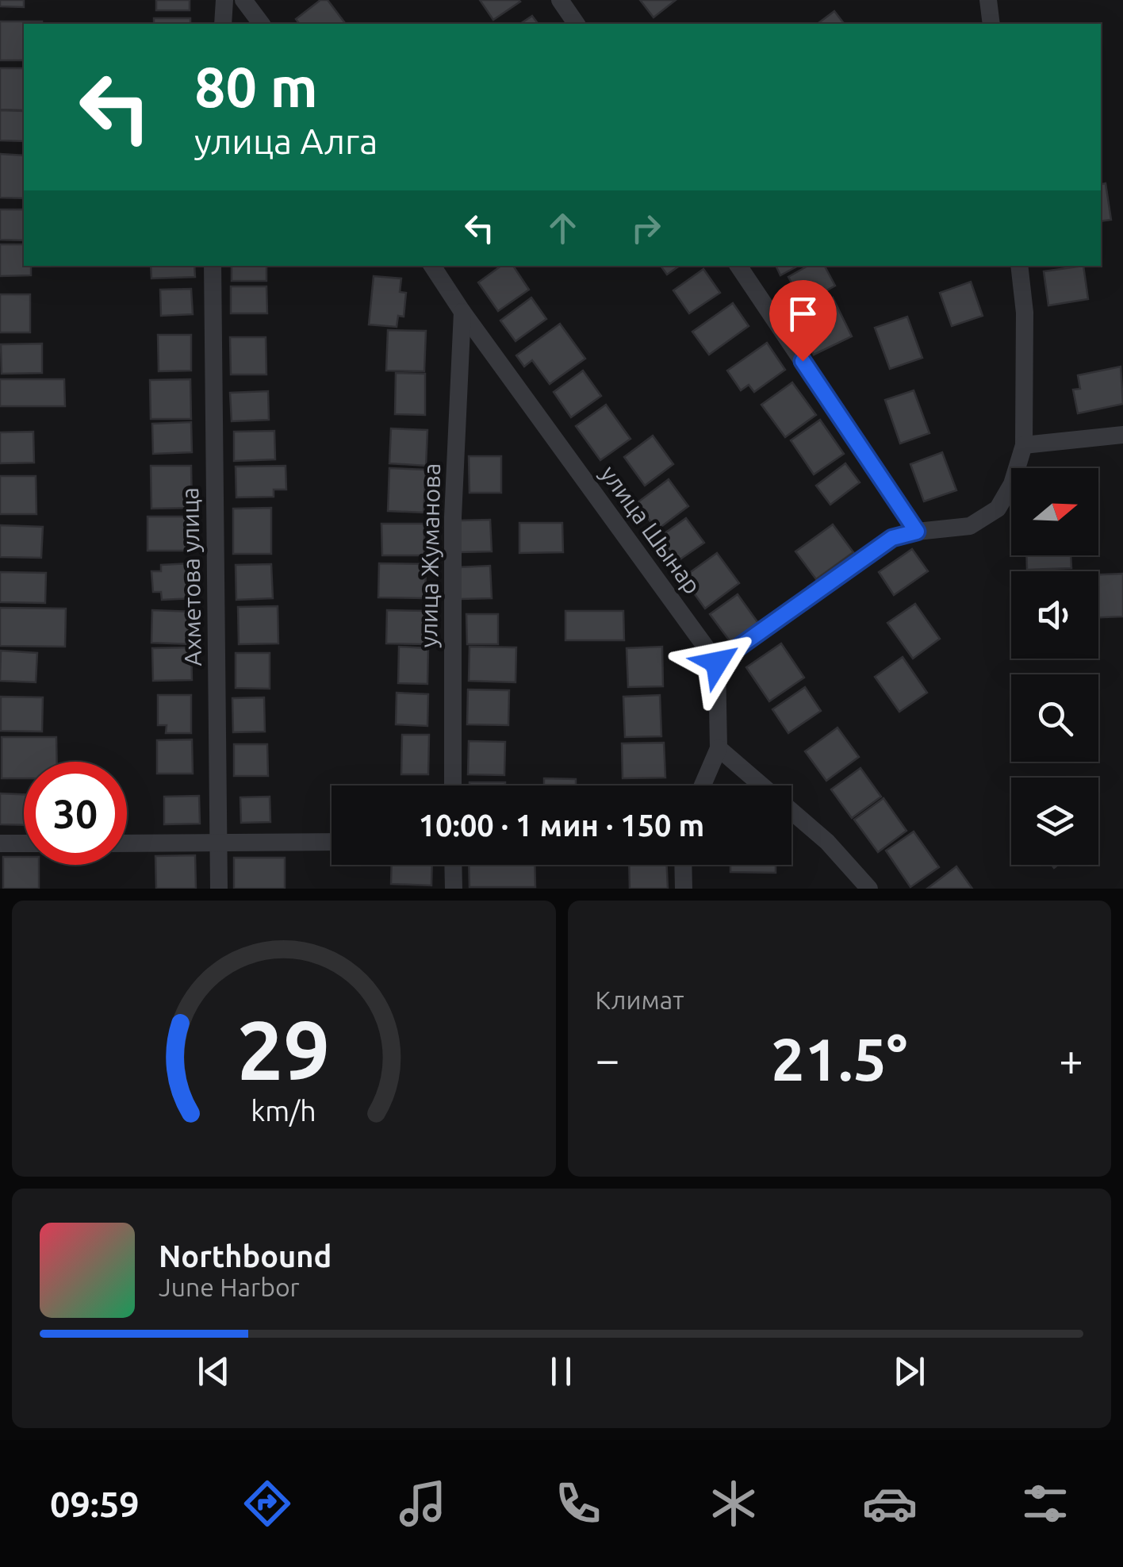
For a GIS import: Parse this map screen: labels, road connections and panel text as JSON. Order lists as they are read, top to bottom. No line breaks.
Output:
{"streets":{"street":["улица Шынар","улица Жуманова","Ахметова улица"]},"crossings":[["улица Шынар","улица Жуманова"]],"north":"right","page":{"turn":["80 m","улица Алга"],"limit":"30","trip":"10:00 · 1 мин · 150 m","tile":"Климат","heat":["−","21.5°","+"],"song":["Northbound","June Harbor"],"tabs":"09:59","gauge":["29","km/h"]}}
